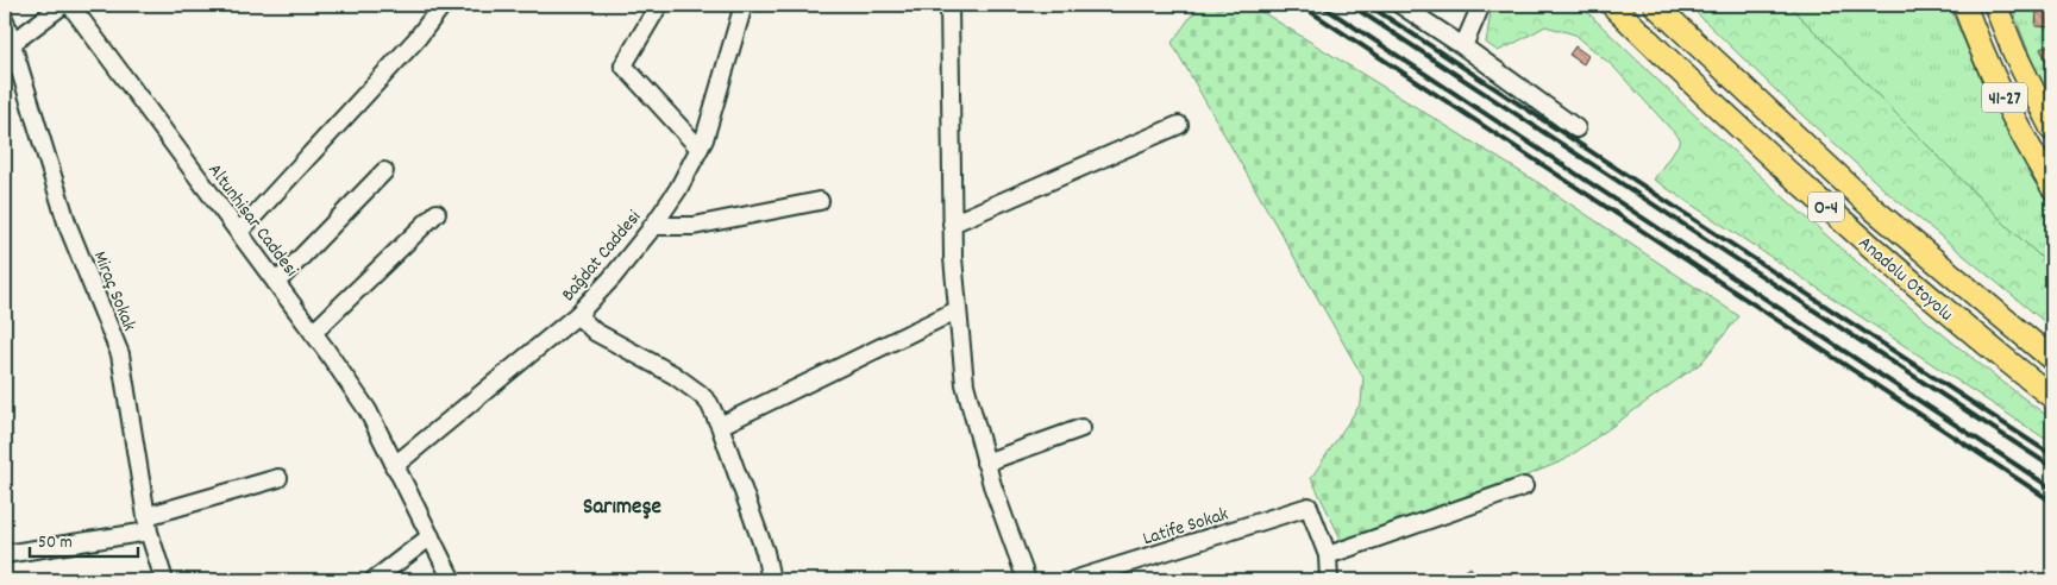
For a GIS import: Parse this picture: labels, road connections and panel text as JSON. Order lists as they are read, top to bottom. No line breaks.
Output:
{"streets":{"highway":["41-27","O-4","Anadolu Otoyolu"],"street":["Altunhisar Caddesi","Bağdat Caddesi","Miraç Sokak","Latife Sokak"]},"crossings":[["Altunhisar Caddesi","Bağdat Caddesi"]],"districts":["Sarımeşe"],"scale_bar":"50 m"}
